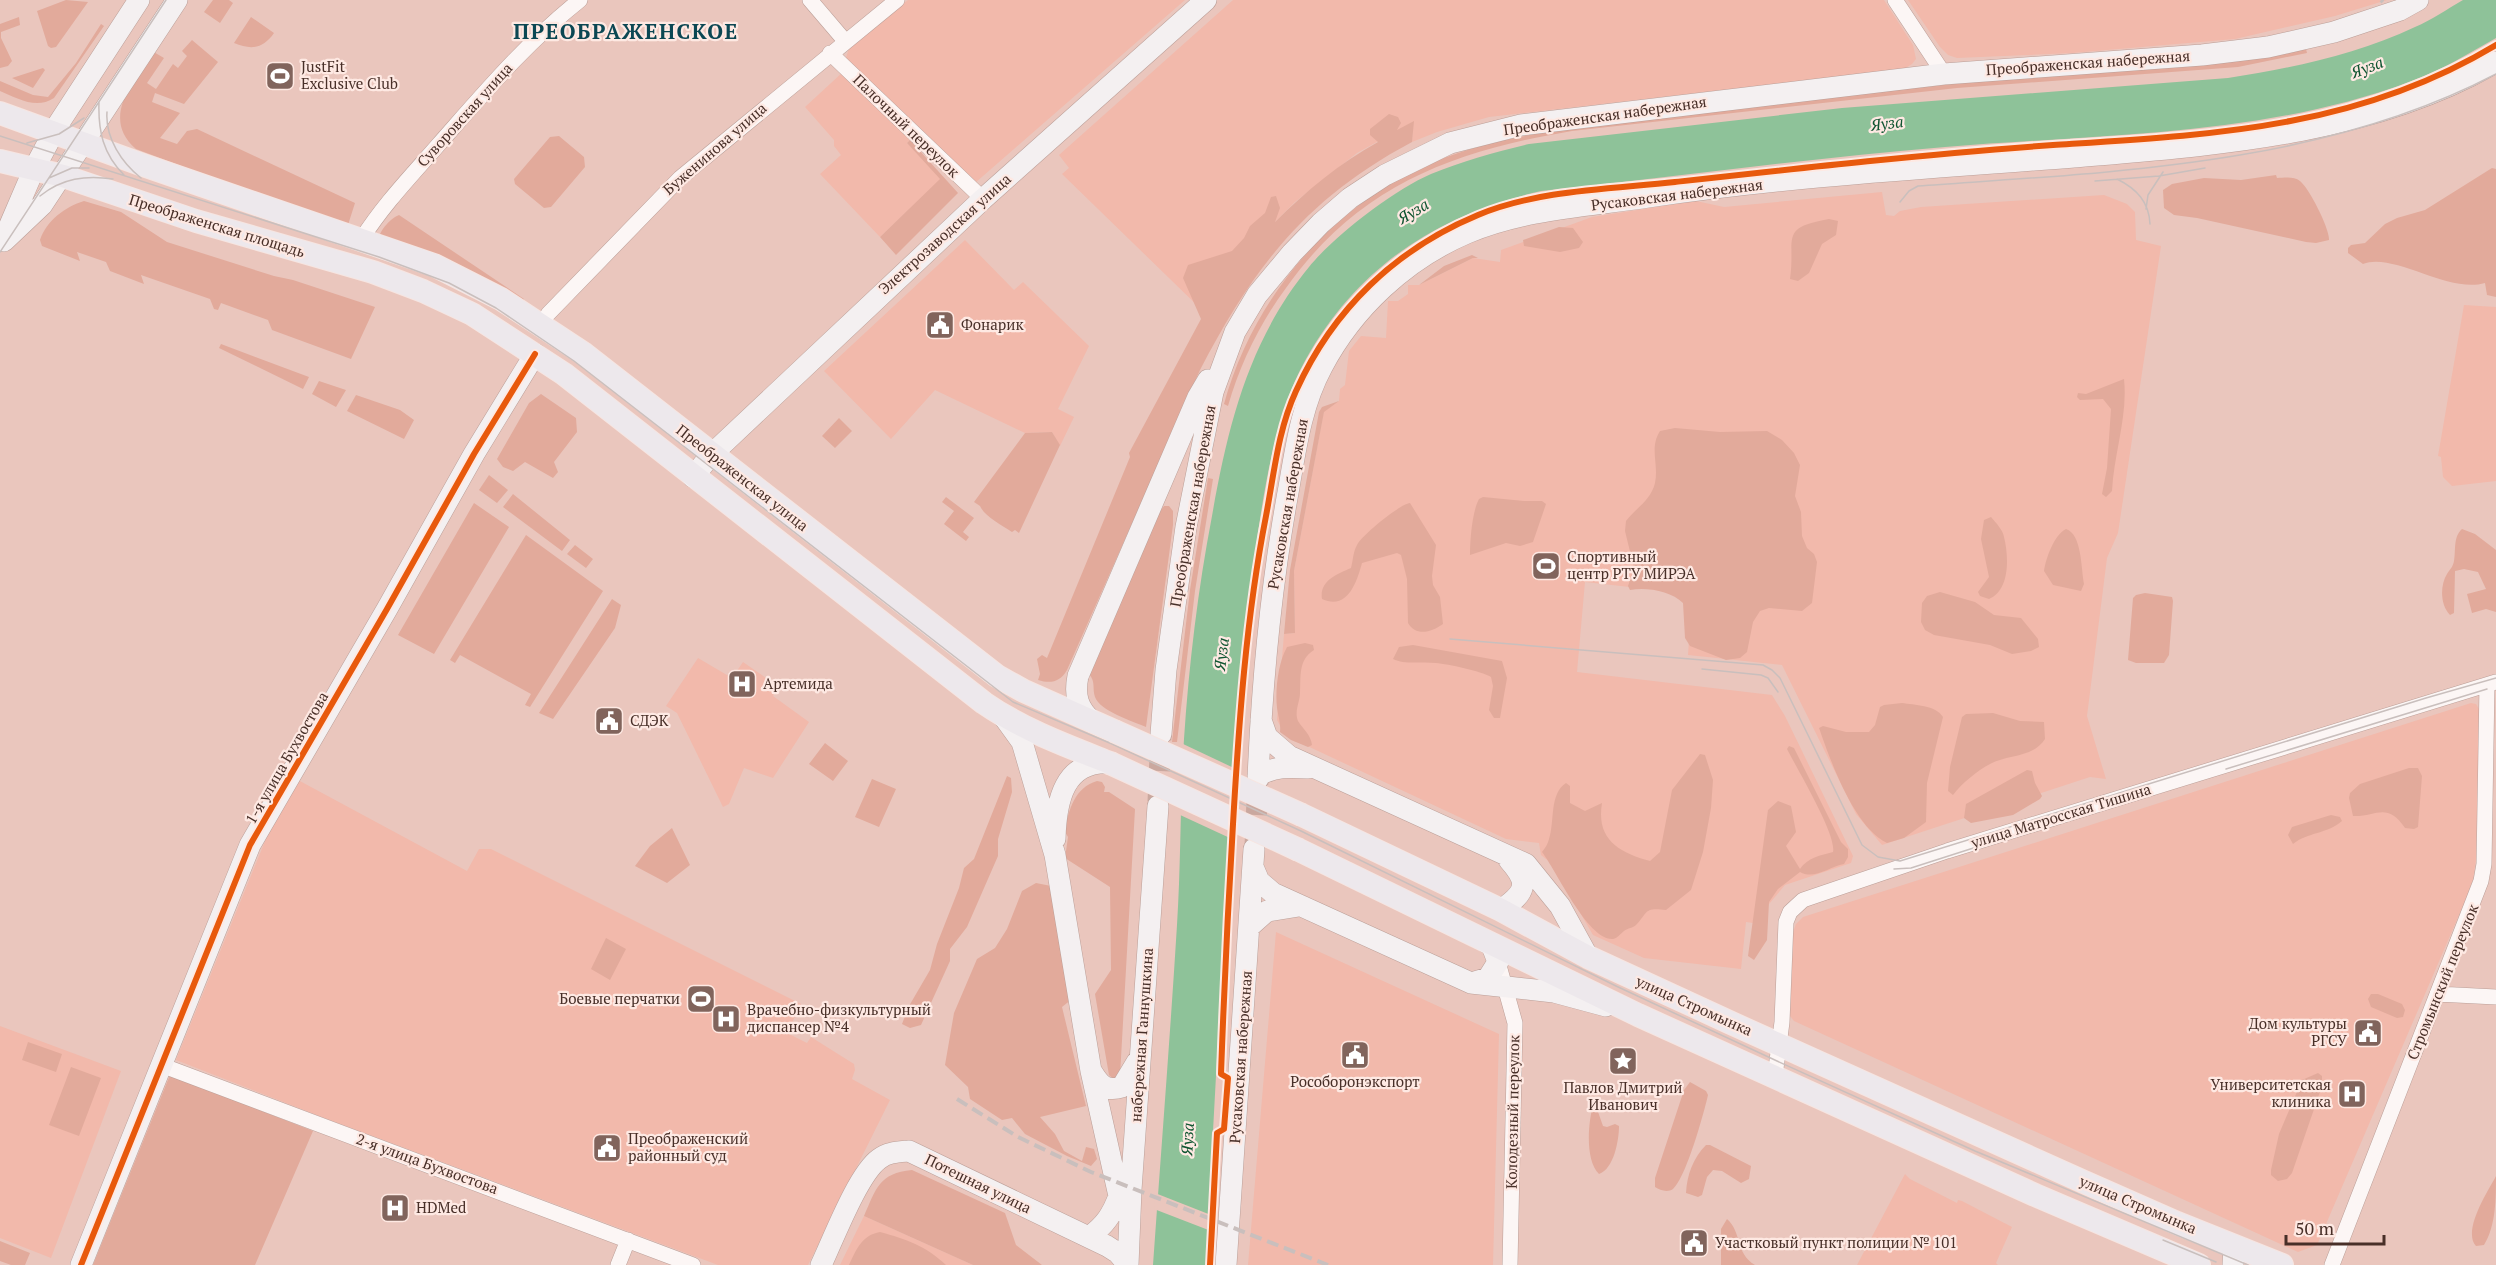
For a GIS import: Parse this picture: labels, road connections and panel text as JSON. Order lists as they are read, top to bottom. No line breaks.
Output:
{"streets":{"main road":["Преображенская набережная","Русаковская набережная","Преображенская площадь","Электрозаводская улица","Преображенская улица","1-я улица Бухвостова","улица Стромынка","набережная Ганнушкина","Потешная улица"],"street":["Суворовская улица","Палочный переулок","Буженинова улица","улица Матросская Тишина","Стромынский переулок","Колодезный переулок","2-я улица Бухвостова"]},"crossings":[["Суворовская улица","Преображенская площадь"],["Суворовская улица","Преображенская улица"],["Палочный переулок","Буженинова улица"],["Палочный переулок","Электрозаводская улица"],["Преображенская площадь","Преображенская улица"],["Электрозаводская улица","Преображенская улица"],["Преображенская улица","1-я улица Бухвостова"],["Преображенская улица","улица Стромынка"],["1-я улица Бухвостова","2-я улица Бухвостова"],["улица Матросская Тишина","Стромынский переулок"],["улица Матросская Тишина","улица Стромынка"],["набережная Ганнушкина","Потешная улица"]],"districts":["ПРЕОБРАЖЕНСКОЕ"],"water":["Яуза"],"places":{"sports":["JustFit Exclusive Club","Спортивный центр РТУ МИРЭА","Боевые перчатки"],"public building":["Фонарик","СДЭК","Дом культуры РГСУ","Рособоронэкспорт","Преображенский районный суд","Участковый пункт полиции № 101"],"hospital":["Артемида","Врачебно-физкультурный диспансер №4","Университетская клиника","HDMed"],"place":["Павлов Дмитрий Иванович"]},"scale_bar":"50 m"}
